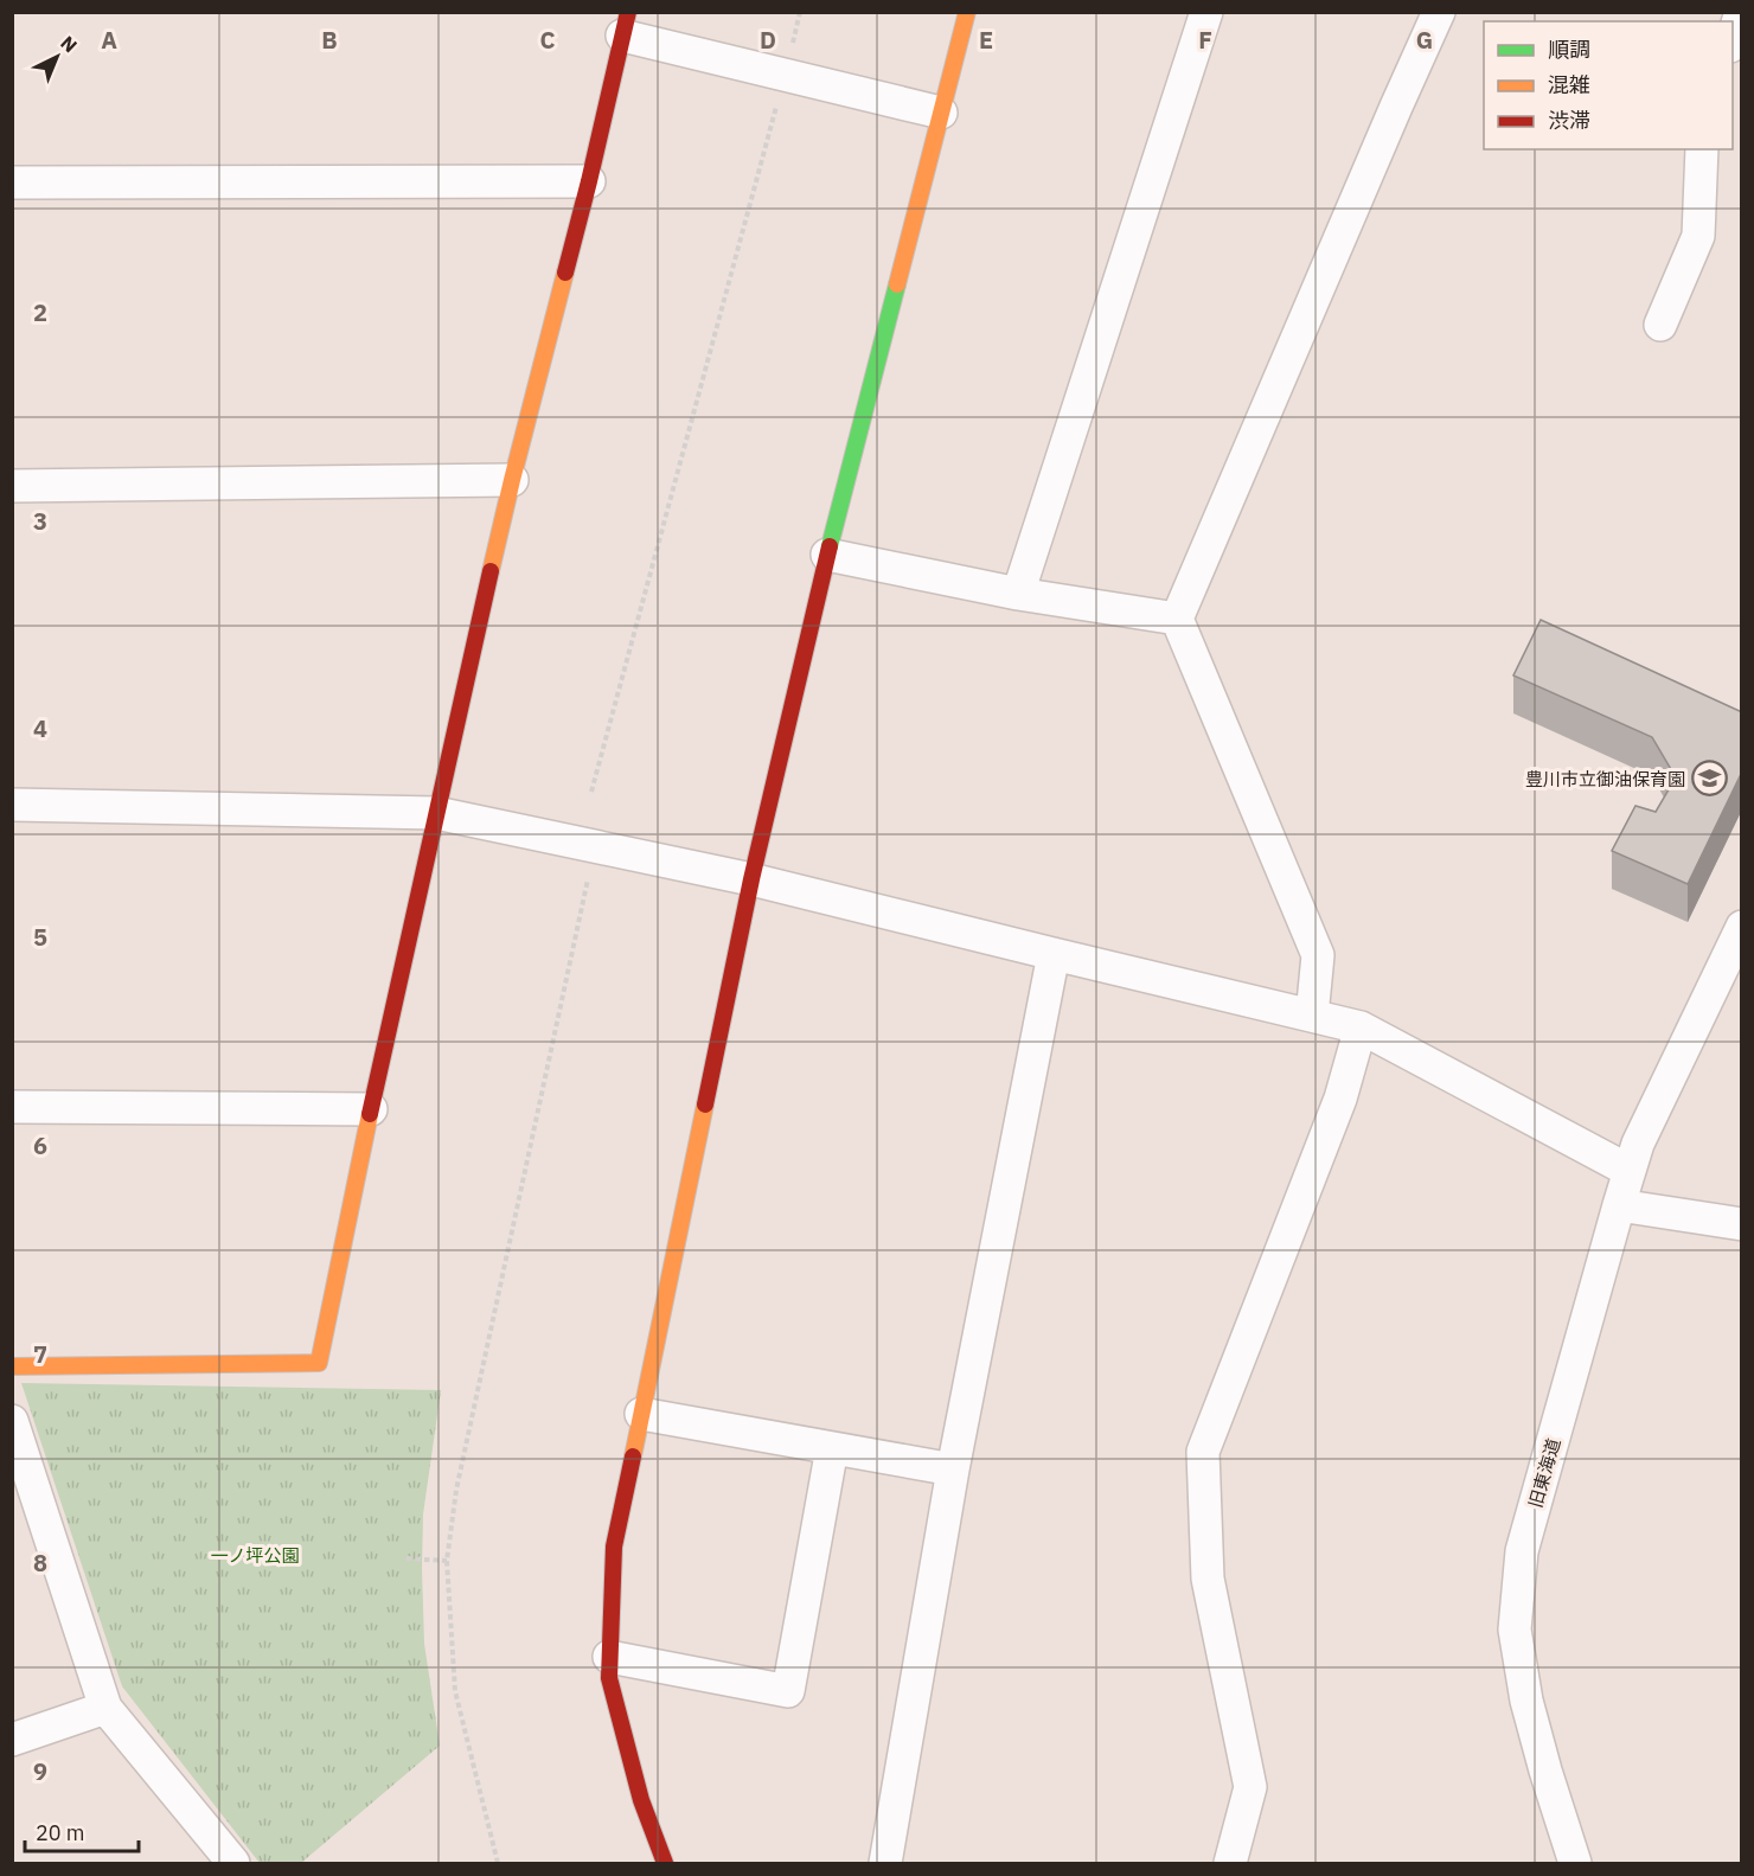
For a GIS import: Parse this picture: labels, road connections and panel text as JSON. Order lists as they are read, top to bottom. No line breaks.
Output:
{"streets":{"street":["旧東海道"]},"parks":["一ノ坪公園"],"places":{"school or university":["豊川市立御油保育園"]},"legend":["順調","混雑","渋滞"],"scale_bar":"20 m","north":"top right","grid":{"columns":["A","B","C","D","E","F","G"],"rows":["2","3","4","5","6","7","8","9"]}}
